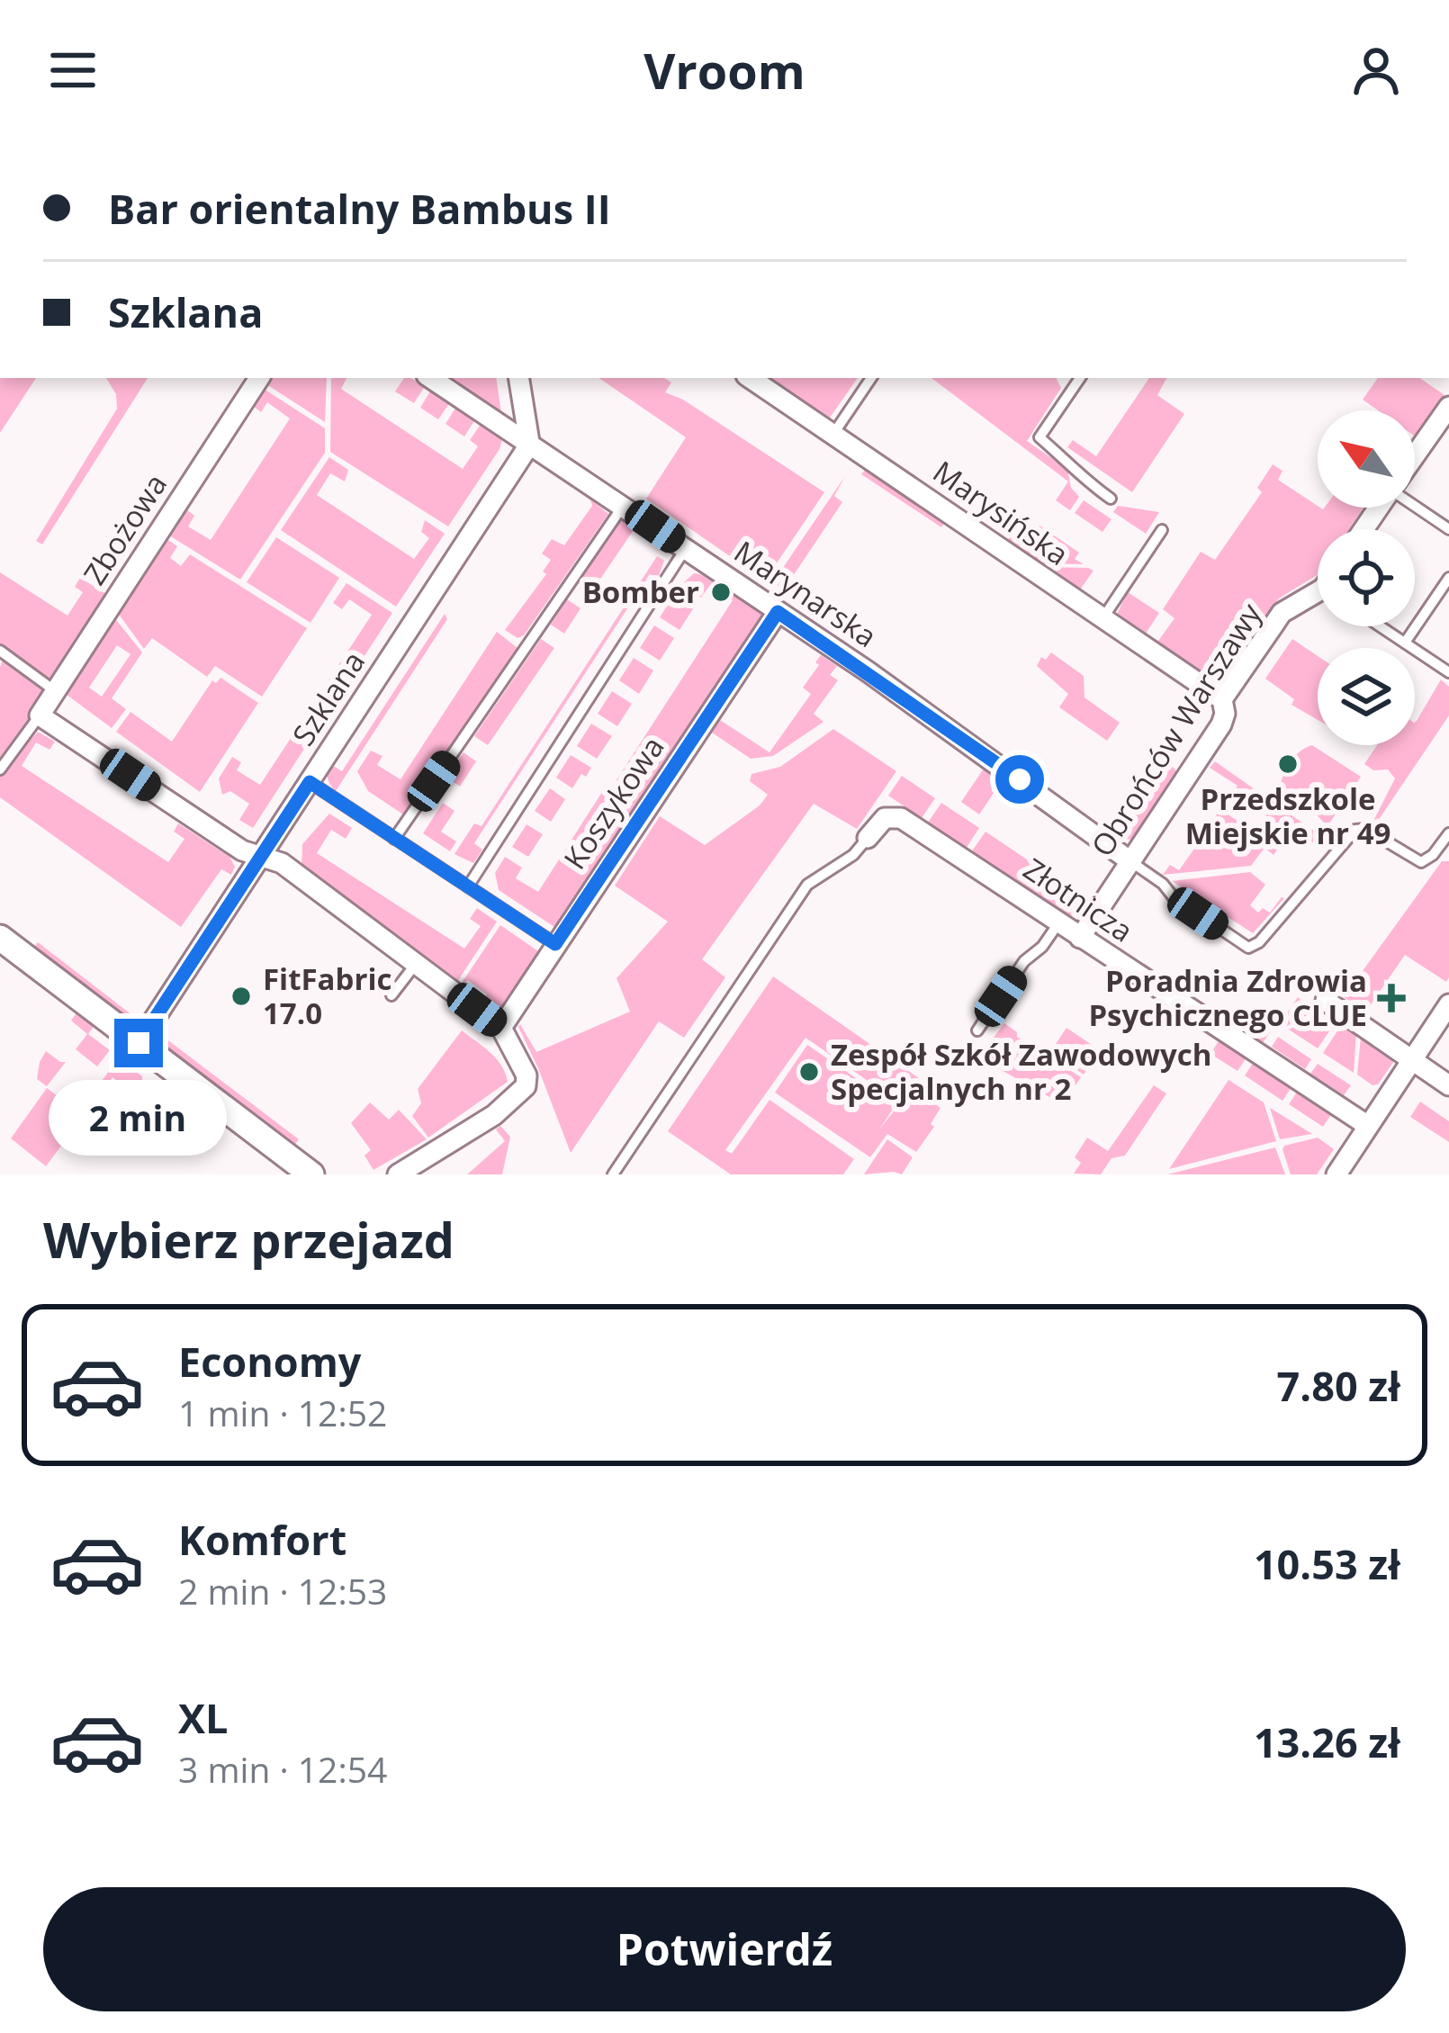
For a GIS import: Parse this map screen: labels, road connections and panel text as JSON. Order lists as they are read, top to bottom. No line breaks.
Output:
{"streets":{"street":["Marysińska","Zbożowa","Marynarska","Szklana","Obrońców Warszawy","Koszykowa","Złotnicza"]},"crossings":[["Marysińska","Obrońców Warszawy"],["Marynarska","Szklana"],["Marynarska","Obrońców Warszawy"],["Marynarska","Koszykowa"],["Obrońców Warszawy","Złotnicza"]],"places":{"other":["Bomber","Przedszkole Miejskie nr 49","FitFabric 17.0","Zespół Szkół Zawodowych Specjalnych nr 2"],"health":["Poradnia Zdrowia Psychicznego CLUE"]},"north":"top left","page":{"header":"Vroom","banner":["Bar orientalny Bambus II","Szklana"],"bubble":"2 min","heading":"Wybierz przejazd","list":[{"name":"Economy","note":"1 min · 12:52","value":"7.80 zł"},{"name":"Komfort","note":"2 min · 12:53","value":"10.53 zł"},{"name":"XL","note":"3 min · 12:54","value":"13.26 zł"}],"buttons":"Potwierdź"}}
